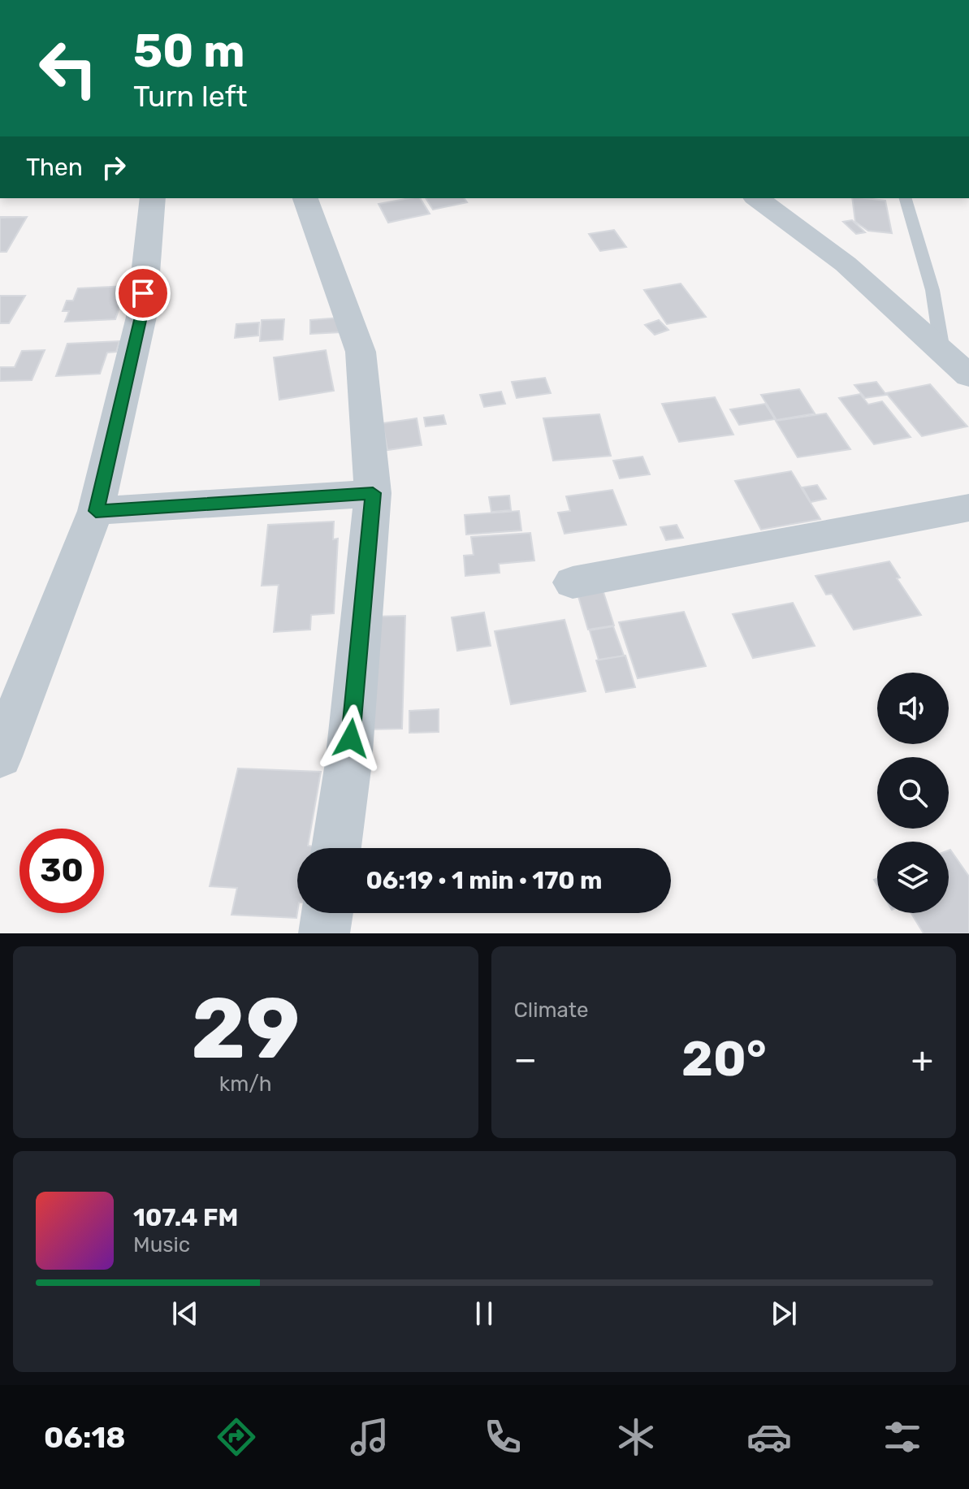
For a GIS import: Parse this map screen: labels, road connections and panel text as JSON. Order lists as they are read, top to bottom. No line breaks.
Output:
{"page":{"turn":["50 m","Turn left"],"then":"Then","limit":"30","trip":"06:19 · 1 min · 170 m","tile":[["29","km/h"],"Climate"],"heat":["−","20°","+"],"song":["107.4 FM","Music"],"tabs":"06:18"}}
